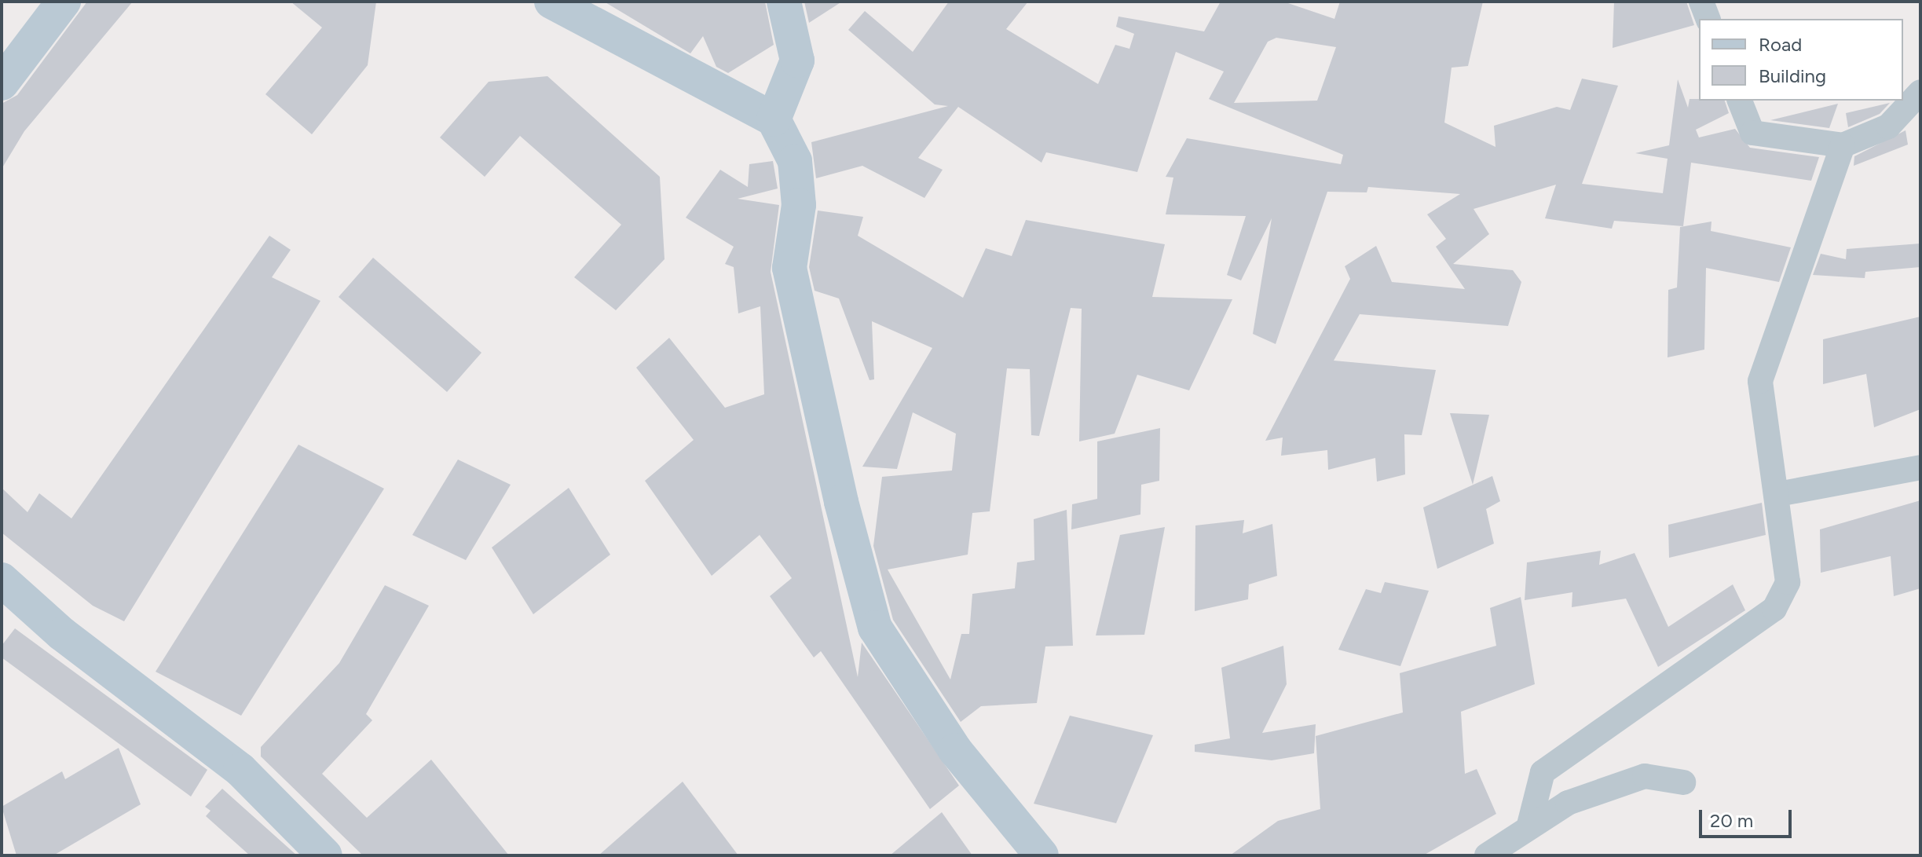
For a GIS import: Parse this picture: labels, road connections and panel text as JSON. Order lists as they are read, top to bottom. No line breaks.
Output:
{"legend":["Road","Building"],"scale_bar":"20 m"}
